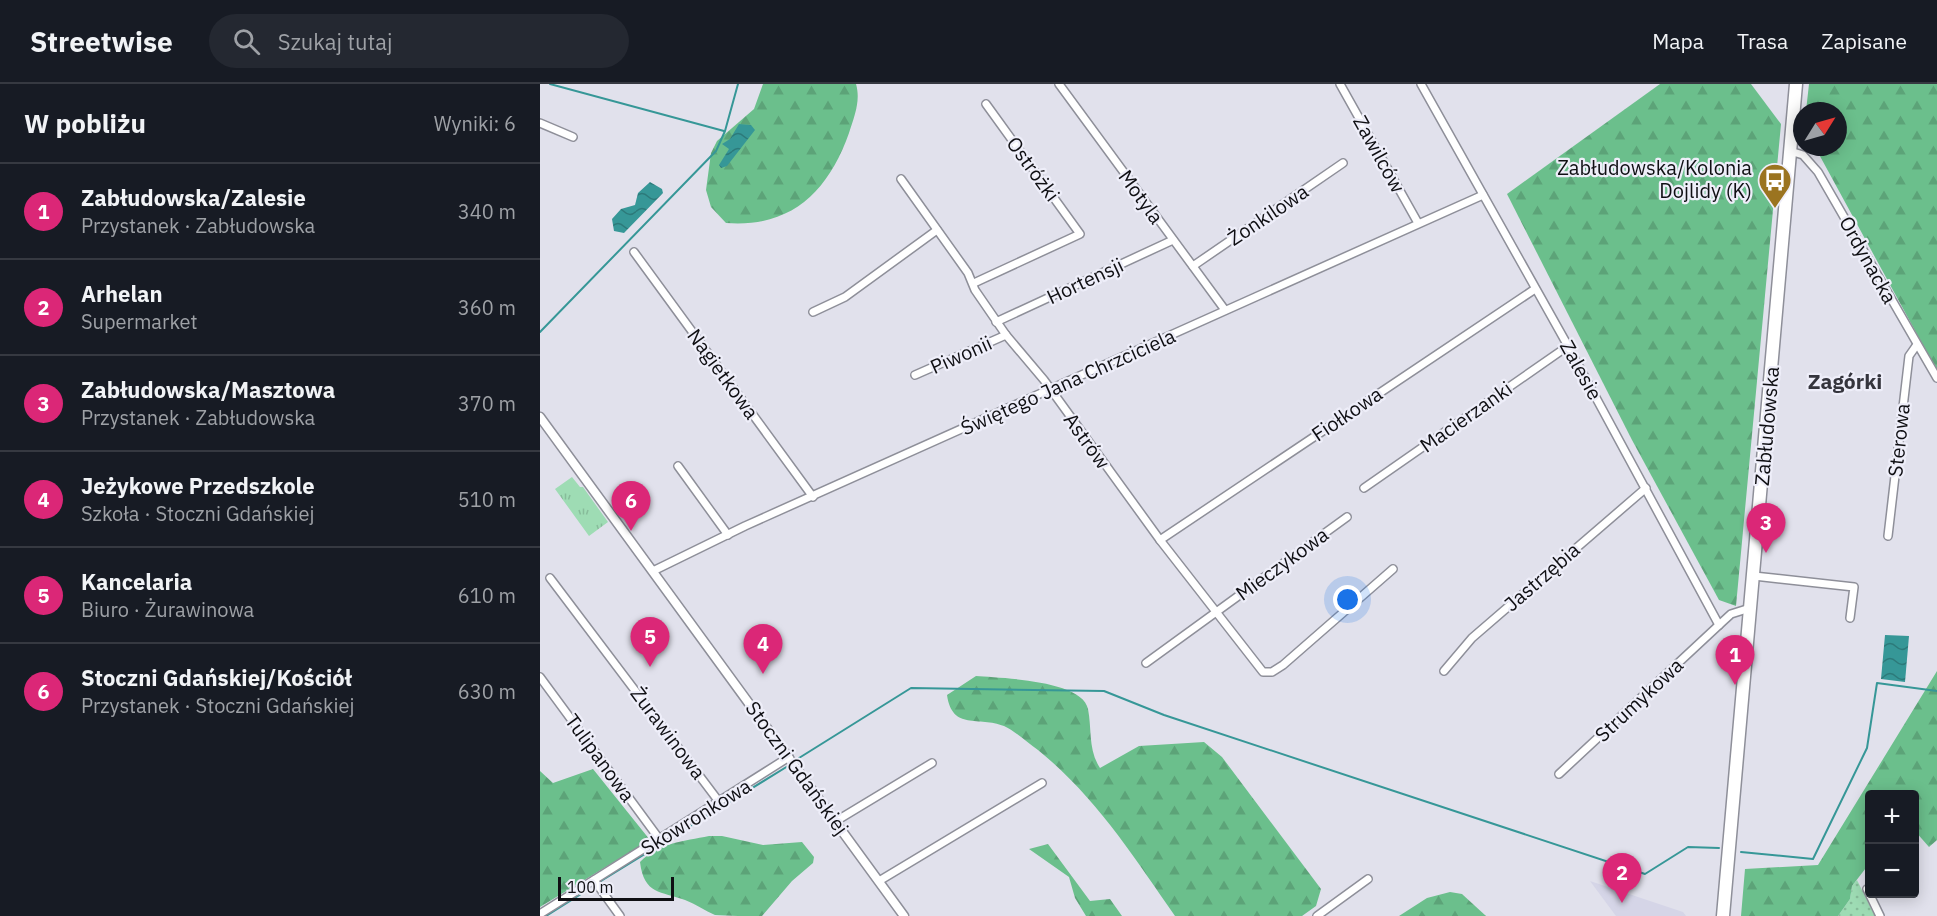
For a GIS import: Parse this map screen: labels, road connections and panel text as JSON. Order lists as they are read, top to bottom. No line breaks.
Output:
{"streets":{"highway":["Zabłudowska"],"street":["Zawilców","Ostróżki","Motyla","Żonkilowa","Ordynacka","Hortensji","Piwonii","Zalesie","Nagietkowa","Świętego Jana Chrzciciela","Fiołkowa","Macierzanki","Sterowa","Astrów","Mieczykowa","Jastrzębia","Strumykowa","Żurawinowa","Tulipanowa","Stoczni Gdańskiej","Skowronkowa"]},"crossings":[["Zawilców","Świętego Jana Chrzciciela"],["Ostróżki","Astrów"],["Motyla","Żonkilowa"],["Motyla","Hortensji"],["Motyla","Świętego Jana Chrzciciela"],["Ordynacka","Zabłudowska"],["Ordynacka","Sterowa"],["Hortensji","Astrów"],["Piwonii","Astrów"],["Zalesie","Świętego Jana Chrzciciela"],["Zalesie","Fiołkowa"],["Zalesie","Macierzanki"],["Zalesie","Jastrzębia"],["Zalesie","Strumykowa"],["Nagietkowa","Świętego Jana Chrzciciela"],["Świętego Jana Chrzciciela","Astrów"],["Świętego Jana Chrzciciela","Stoczni Gdańskiej"],["Fiołkowa","Astrów"],["Astrów","Mieczykowa"],["Żurawinowa","Skowronkowa"],["Tulipanowa","Skowronkowa"],["Stoczni Gdańskiej","Skowronkowa"]],"districts":["Zagórki"],"places":{"bus stop":["Zabłudowska/Kolonia Dojlidy (K)"]},"scale_bar":"100 m","north":"top right","page":{"header":"Streetwise","search":"Szukaj tutaj","nav":["Mapa","Trasa","Zapisane"],"heading":["W pobliżu","Wyniki: 6"],"list":[{"mark":"1","name":"Zabłudowska/Zalesie","note":"Przystanek · Zabłudowska","value":"340 m"},{"mark":"2","name":"Arhelan","note":"Supermarket","value":"360 m"},{"mark":"3","name":"Zabłudowska/Masztowa","note":"Przystanek · Zabłudowska","value":"370 m"},{"mark":"4","name":"Jeżykowe Przedszkole","note":"Szkoła · Stoczni Gdańskiej","value":"510 m"},{"mark":"5","name":"Kancelaria","note":"Biuro · Żurawinowa","value":"610 m"},{"mark":"6","name":"Stoczni Gdańskiej/Kościół","note":"Przystanek · Stoczni Gdańskiej","value":"630 m"}],"pins":["6","3","5","4","1","2"],"map_buttons":["+","−"],"scale":"100 m"}}
